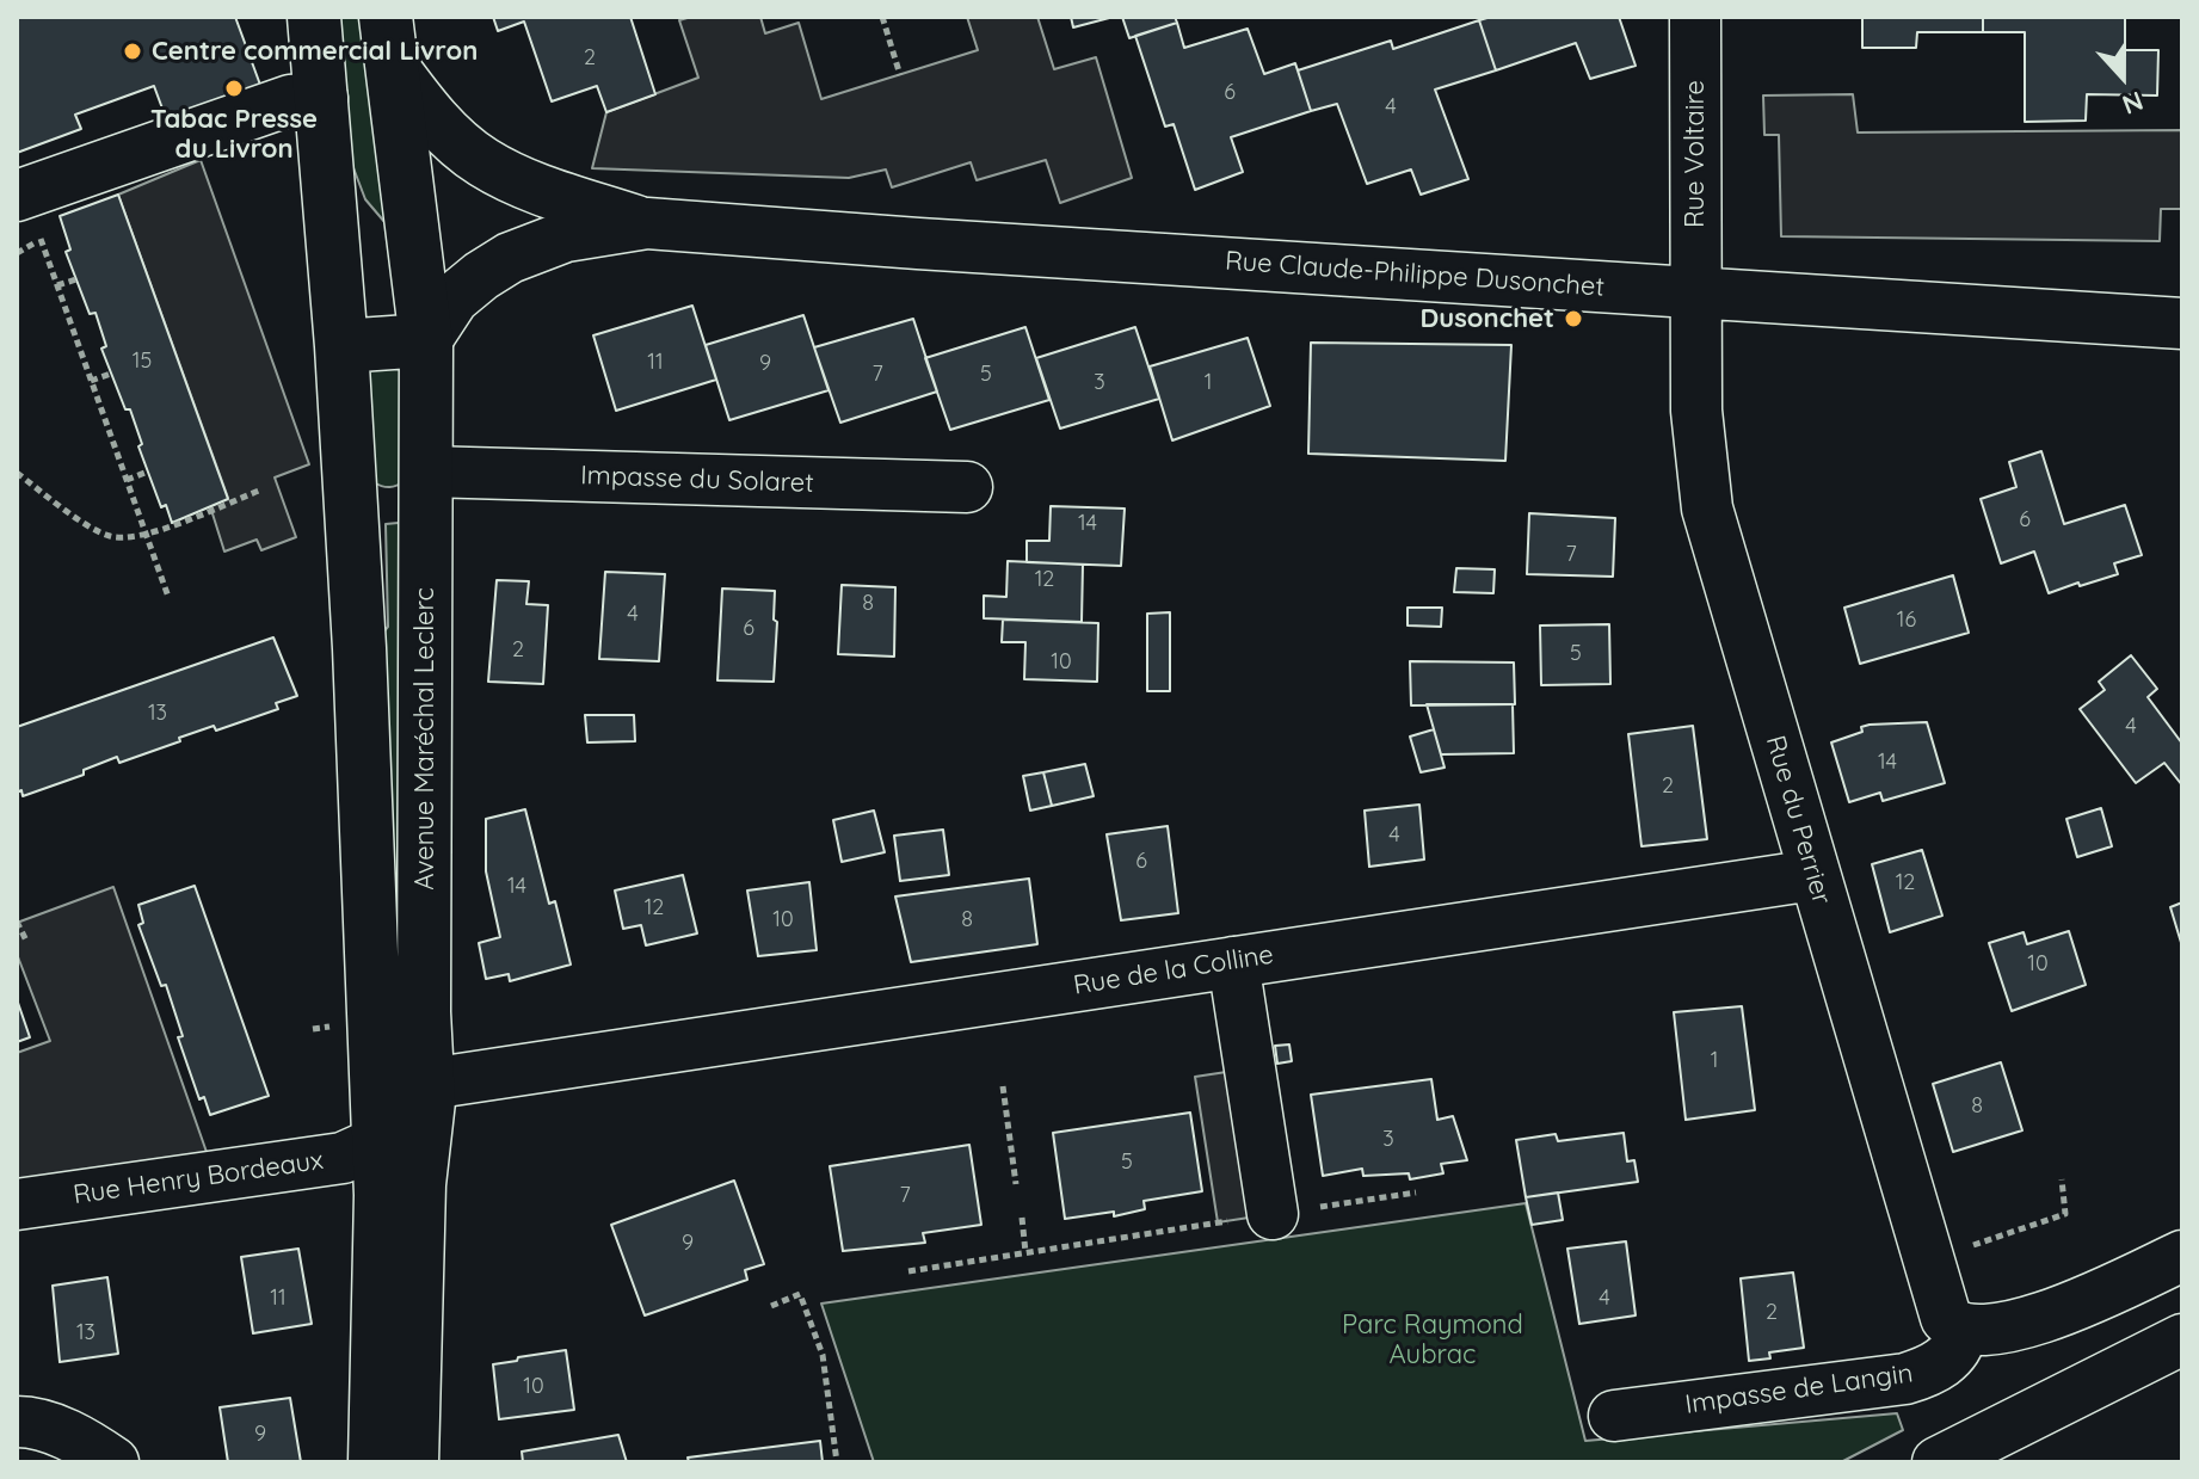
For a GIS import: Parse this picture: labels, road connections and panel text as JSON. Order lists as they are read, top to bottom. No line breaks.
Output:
{"streets":{"main road":["Avenue Maréchal Leclerc"],"street":["Rue Voltaire","Rue Claude-Philippe Dusonchet","Impasse du Solaret","Rue du Perrier","Rue de la Colline","Rue Henry Bordeaux","Impasse de Langin"]},"crossings":[["Rue Voltaire","Rue Claude-Philippe Dusonchet"],["Rue Voltaire","Rue du Perrier"],["Rue Claude-Philippe Dusonchet","Avenue Maréchal Leclerc"],["Rue Claude-Philippe Dusonchet","Rue du Perrier"],["Impasse du Solaret","Avenue Maréchal Leclerc"],["Avenue Maréchal Leclerc","Rue de la Colline"],["Rue du Perrier","Rue de la Colline"],["Rue du Perrier","Impasse de Langin"]],"parks":["Parc Raymond Aubrac"],"places":["Centre commercial Livron","Tabac Presse du Livron","Dusonchet"],"house_numbers":["2","6","4","15","11","9","7","5","3","1","6","14","7","12","8","4","16","6","2","5","10","13","4","14","2","4","6","12","14","12","10","8","10","1","8","3","5","7","9","11","4","2","13","10","9"],"north":"bottom"}
